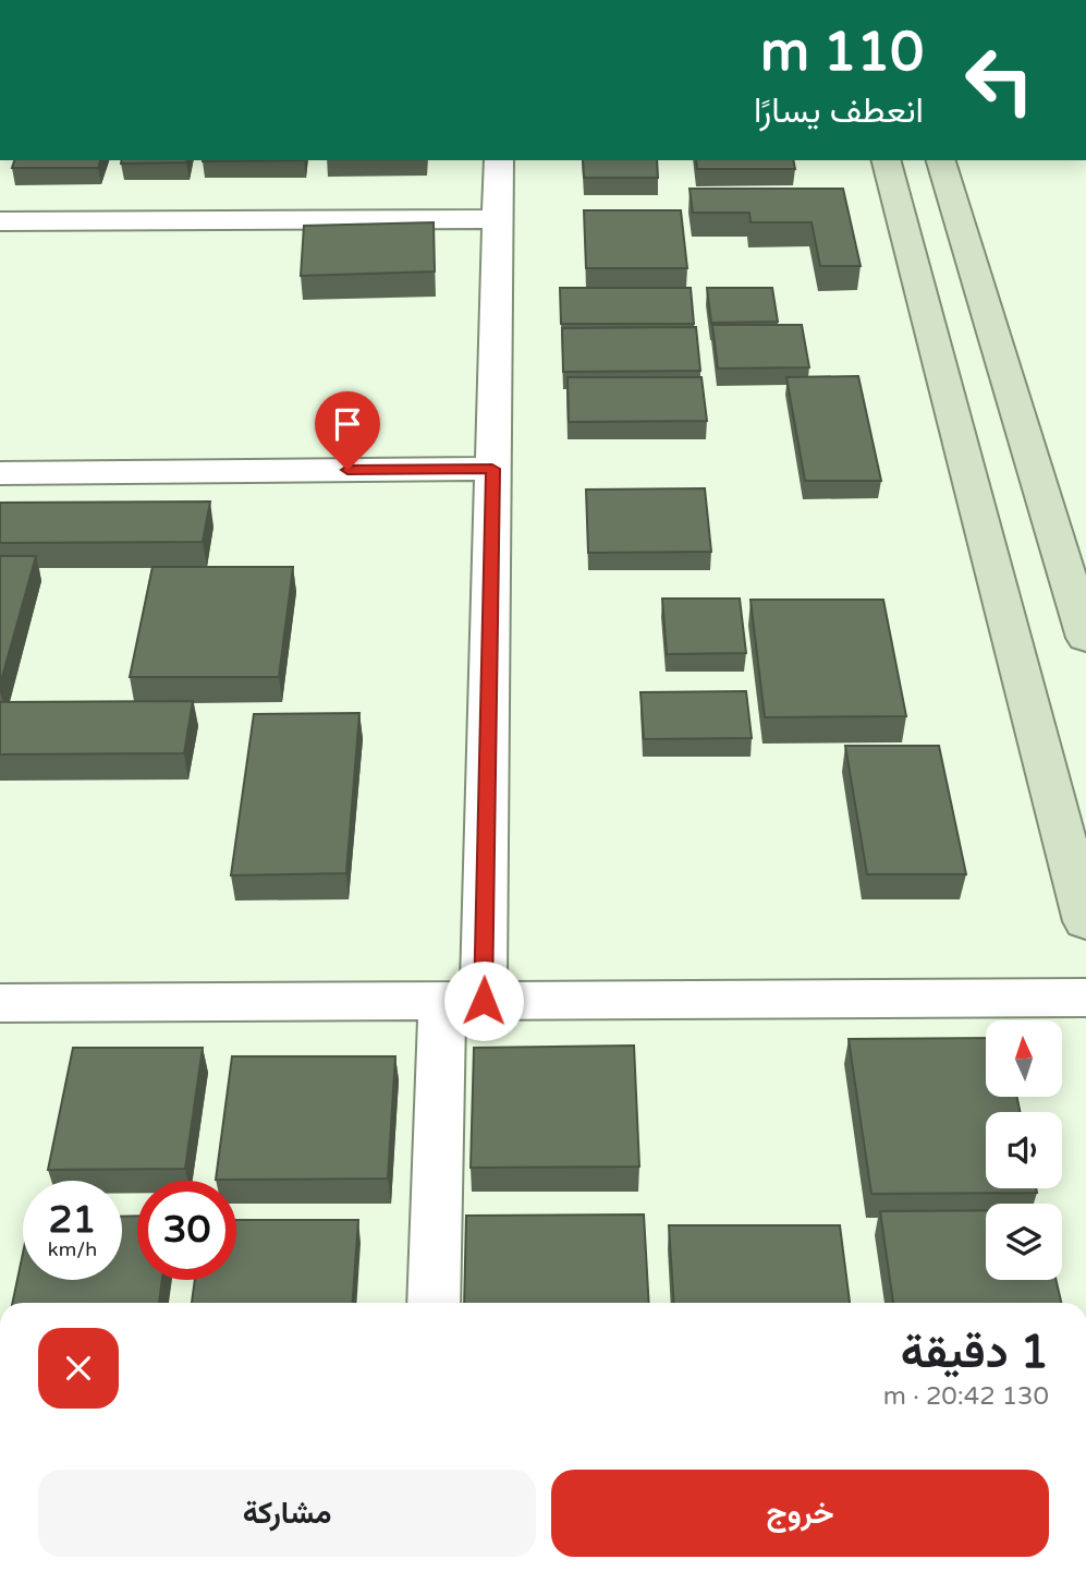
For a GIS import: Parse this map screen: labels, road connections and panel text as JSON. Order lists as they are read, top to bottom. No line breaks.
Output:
{"north":"top","page":{"turn":["110 m","انعطف يسارًا"],"speed":"21 km/h","limit":"30","heading":["1 دقيقة","130 m · 20:42"],"buttons":["خروج","مشاركة"]}}
